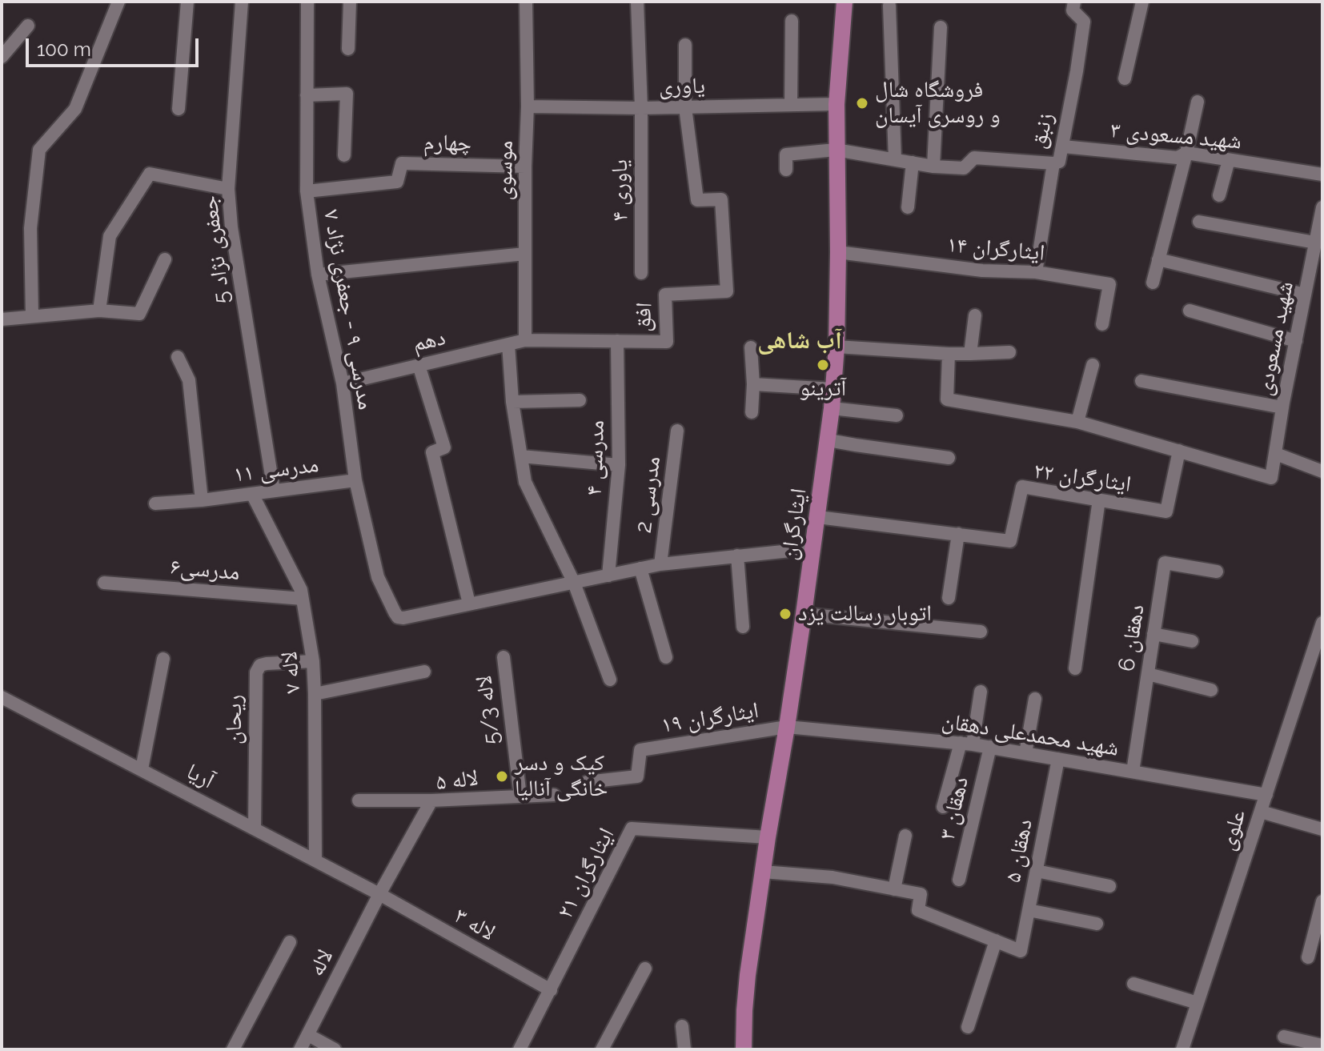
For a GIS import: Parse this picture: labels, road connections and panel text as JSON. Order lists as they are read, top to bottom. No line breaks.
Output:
{"streets":{"main road":["ایثارگران"],"street":["یاوری","زنبق","شهید مسعودی ۳","چهارم","موسوی","یاوری ۴","ایثارگران ۱۴","جعفری نژاد 5","مدرسی ۹ - جعفری نژاد ۷","افق","شهید مسعودی","دهم","مدرسی ۴","مدرسی ۱۱","ایثارگران ۲۲","مدرسی 2","مدرسی۶","دهقان 6","لاله ۷","لاله 5/3","ایثارگران ۱‍۹","ریحان","شهید محمدعلی دهقان","آریا","لاله ۵","دهقان ۳","علوی","دهقان ۵","ایثارگران ۲۱","لاله ۳","لاله"]},"crossings":[["یاوری","موسوی"],["یاوری","یاوری ۴"],["یاوری","افق"],["یاوری","ایثارگران"],["زنبق","شهید مسعودی ۳"],["زنبق","ایثارگران ۱۴"],["چهارم","موسوی"],["چهارم","مدرسی ۹ - جعفری نژاد ۷"],["موسوی","افق"],["موسوی","دهم"],["ایثارگران ۱۴","ایثارگران"],["جعفری نژاد 5","مدرسی ۱۱"],["مدرسی ۹ - جعفری نژاد ۷","دهم"],["مدرسی ۹ - جعفری نژاد ۷","مدرسی ۱۱"],["افق","دهم"],["افق","مدرسی ۴"],["شهید مسعودی","ایثارگران ۲۲"],["مدرسی ۱۱","لاله ۷"],["ایثارگران ۲۲","ایثارگران"],["ایثارگران","ایثارگران ۱‍۹"],["ایثارگران","شهید محمدعلی دهقان"],["ایثارگران","ایثارگران ۲۱"],["مدرسی۶","لاله ۷"],["دهقان 6","شهید محمدعلی دهقان"],["لاله ۷","ریحان"],["لاله ۷","آریا"],["لاله 5/3","لاله ۵"],["ایثارگران ۱‍۹","شهید محمدعلی دهقان"],["ریحان","آریا"],["شهید محمدعلی دهقان","دهقان ۳"],["شهید محمدعلی دهقان","علوی"],["شهید محمدعلی دهقان","دهقان ۵"],["آریا","لاله ۵"],["آریا","لاله ۳"],["آریا","لاله"],["لاله ۵","لاله ۳"],["لاله ۵","لاله"],["ایثارگران ۲۱","لاله ۳"],["لاله ۳","لاله"]],"districts":["آب شاهی"],"places":["فروشگاه شال و روسری آیسان","آترینو","اتوبار رسالت یزد","کیک و دسر خانگی آنالیا"],"scale_bar":"100 m"}
